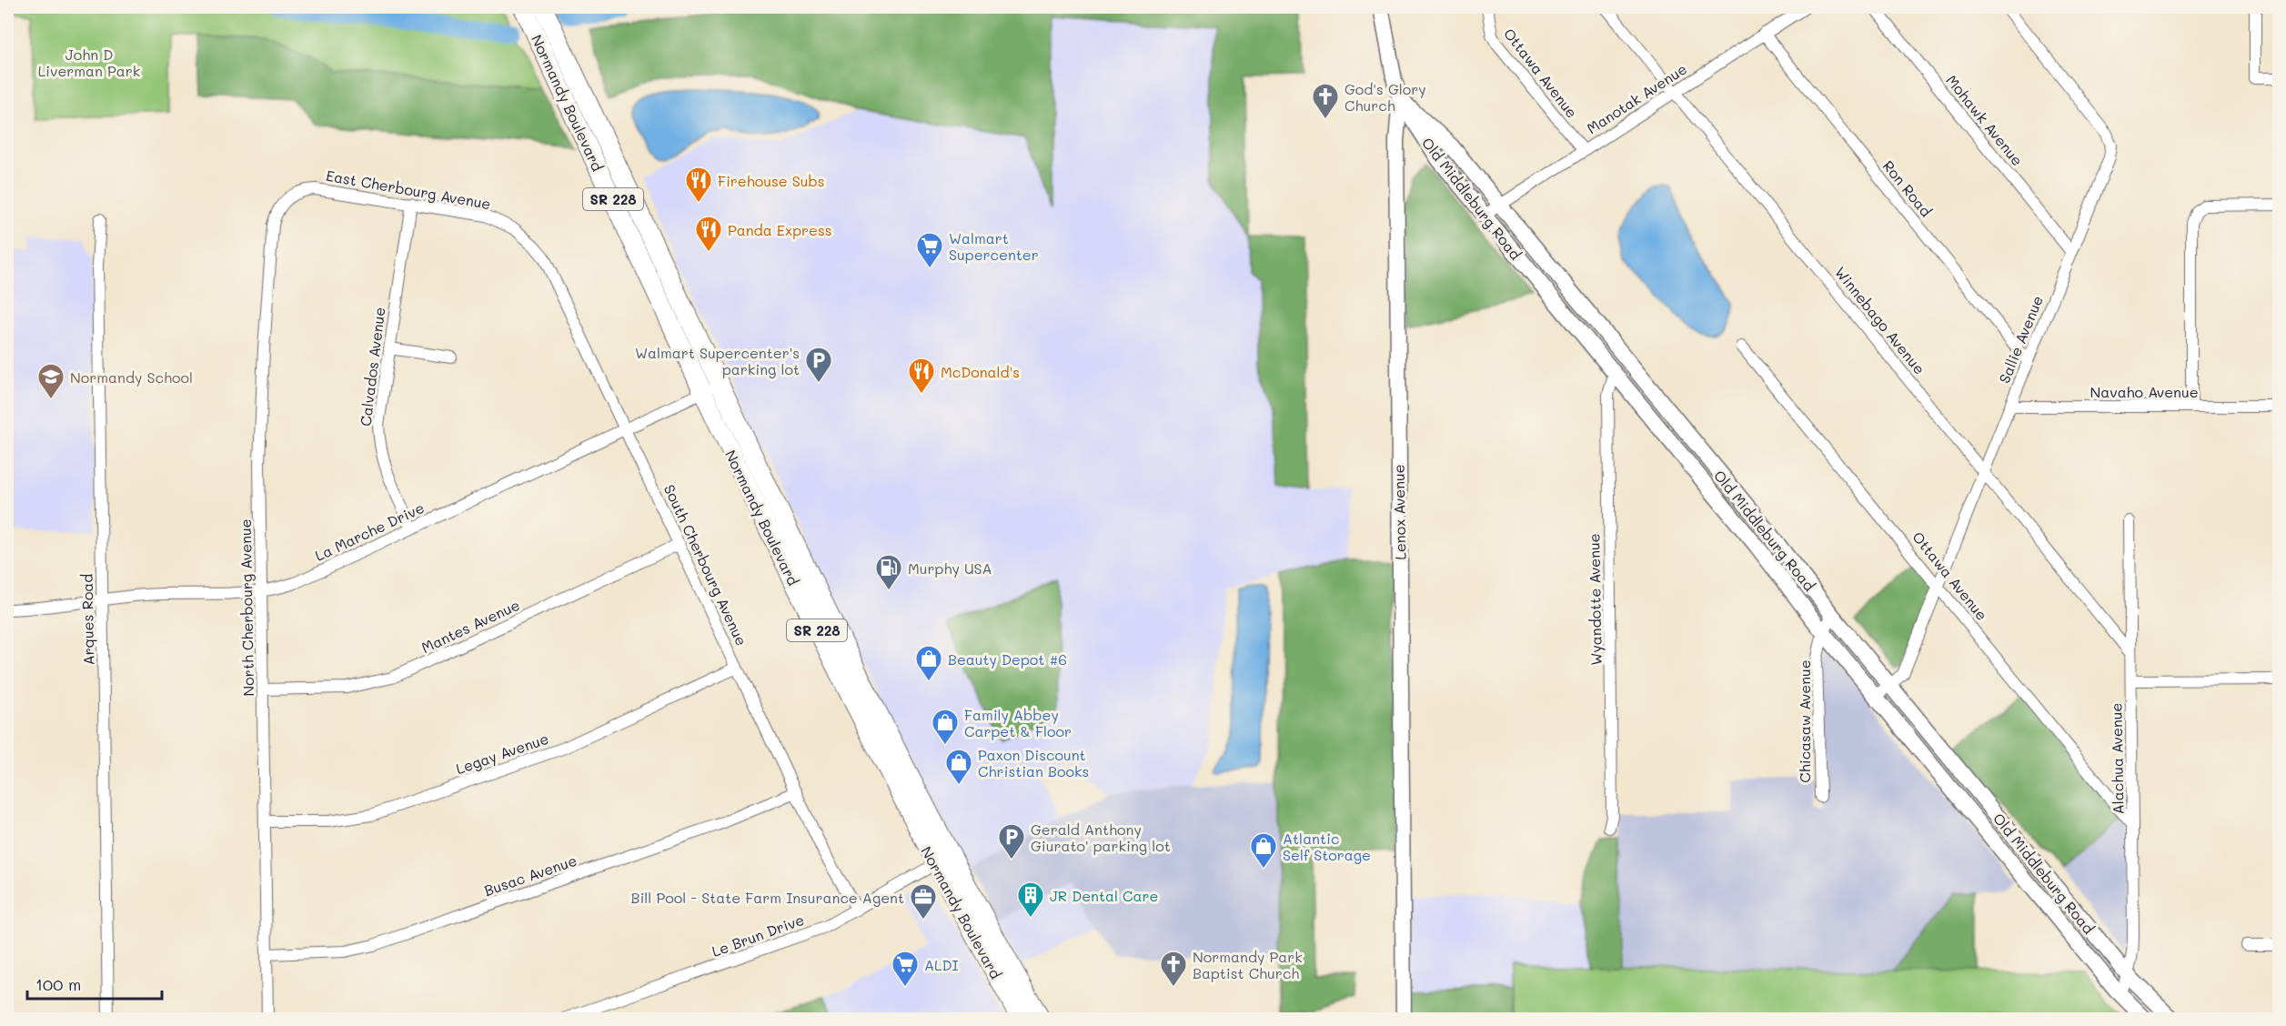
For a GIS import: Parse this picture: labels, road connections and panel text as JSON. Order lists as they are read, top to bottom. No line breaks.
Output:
{"streets":{"main road":["Normandy Boulevard","Old Middleburg Road","SR 228","Lenox Avenue"],"street":["Ottawa Avenue","Manotak Avenue","Mohawk Avenue","Ron Road","East Cherbourg Avenue","Winnebago Avenue","Sallie Avenue","Calvados Avenue","Navaho Avenue","La Marche Drive","South Cherbourg Avenue","Wyandotte Avenue","North Cherbourg Avenue","Arques Road","Mantes Avenue","Chicasaw Avenue","Legay Avenue","Alachua Avenue","Busac Avenue","Le Brun Drive"]},"crossings":[["Ottawa Avenue","Manotak Avenue"],["Ottawa Avenue","Sallie Avenue"],["Ottawa Avenue","Alachua Avenue"],["Manotak Avenue","Ron Road"],["Manotak Avenue","Old Middleburg Road"],["Manotak Avenue","Winnebago Avenue"],["Normandy Boulevard","La Marche Drive"],["Normandy Boulevard","Le Brun Drive"],["Mohawk Avenue","Sallie Avenue"],["Ron Road","Sallie Avenue"],["East Cherbourg Avenue","Calvados Avenue"],["East Cherbourg Avenue","South Cherbourg Avenue"],["East Cherbourg Avenue","North Cherbourg Avenue"],["Old Middleburg Road","Sallie Avenue"],["Old Middleburg Road","Lenox Avenue"],["Old Middleburg Road","Wyandotte Avenue"],["Old Middleburg Road","Chicasaw Avenue"],["Old Middleburg Road","Alachua Avenue"],["Winnebago Avenue","Sallie Avenue"],["Winnebago Avenue","Alachua Avenue"],["Sallie Avenue","Navaho Avenue"],["Calvados Avenue","La Marche Drive"],["La Marche Drive","South Cherbourg Avenue"],["La Marche Drive","North Cherbourg Avenue"],["La Marche Drive","Arques Road"],["South Cherbourg Avenue","Mantes Avenue"],["South Cherbourg Avenue","Legay Avenue"],["South Cherbourg Avenue","Busac Avenue"],["South Cherbourg Avenue","Le Brun Drive"],["North Cherbourg Avenue","Mantes Avenue"],["North Cherbourg Avenue","Legay Avenue"],["North Cherbourg Avenue","Busac Avenue"]],"parks":["John D Liverman Park"],"places":{"church":["God's Glory Church","Normandy Park Baptist Church"],"restaurant":["Firehouse Subs","Panda Express","McDonald's"],"supermarket":["Walmart Supercenter","ALDI"],"parking":["Walmart Supercenter's parking lot","Gerald Anthony Giurato' parking lot"],"school or university":["Normandy School"],"fuel station":["Murphy USA"],"shop":["Beauty Depot #6","Family Abbey Carpet & Floor","Paxon Discount Christian Books","Atlantic Self Storage"],"building":["JR Dental Care"],"office":["Bill Pool - State Farm Insurance Agent"]},"scale_bar":"100 m"}
